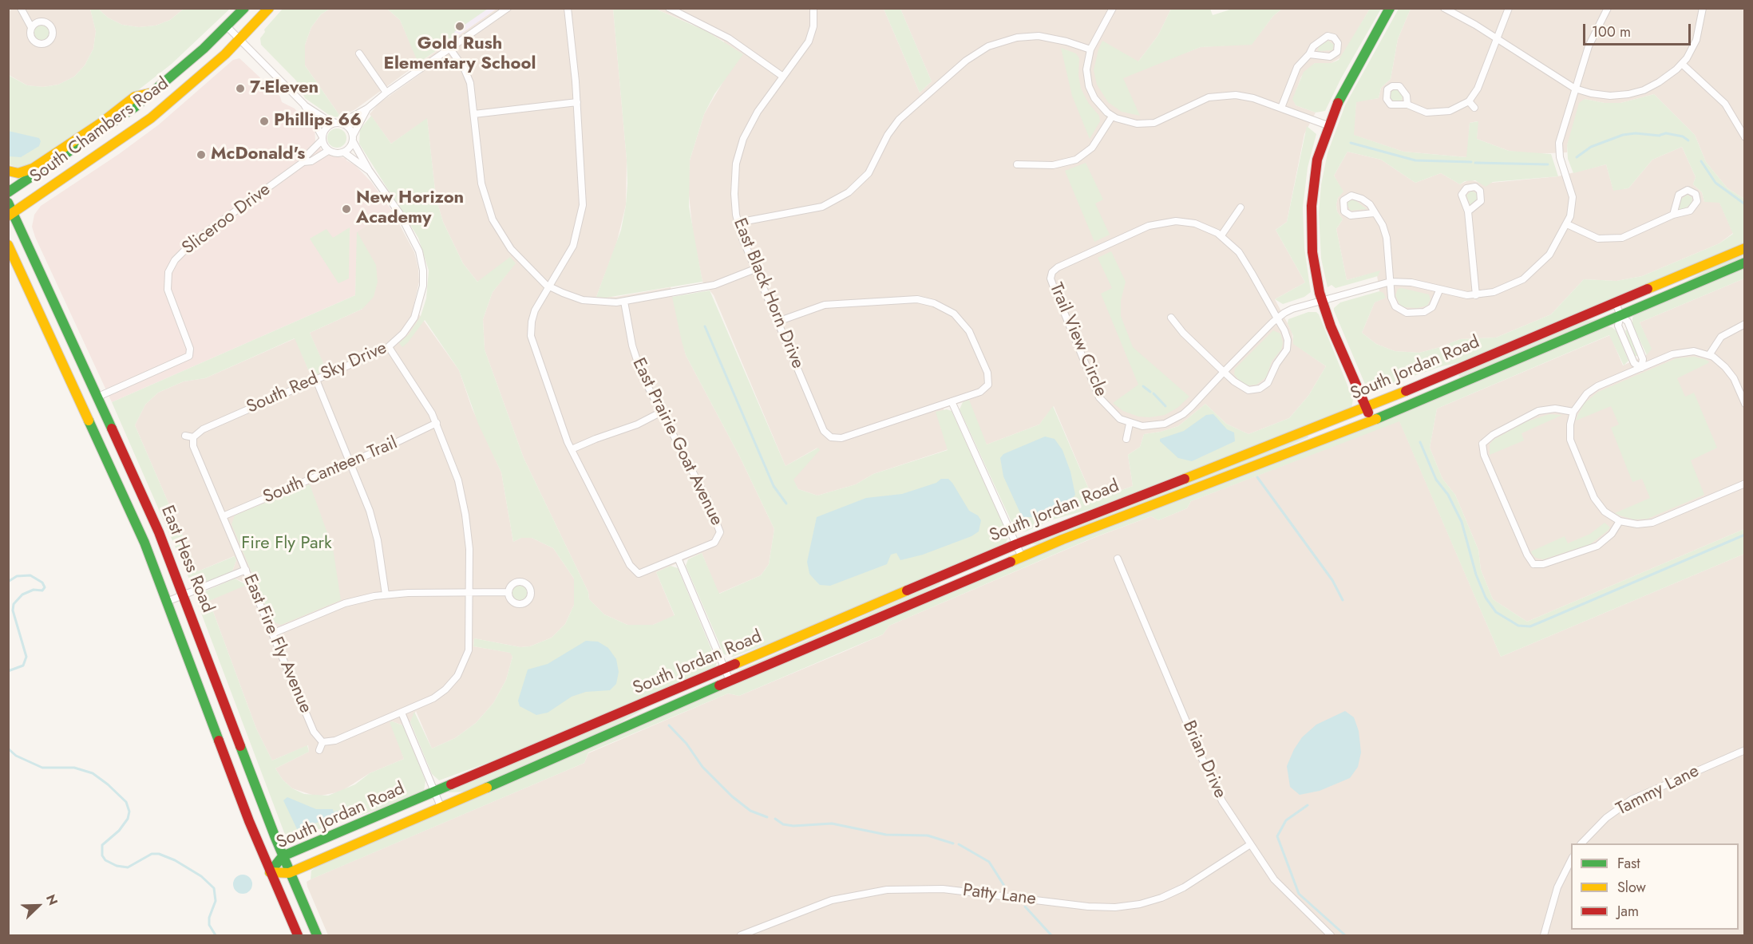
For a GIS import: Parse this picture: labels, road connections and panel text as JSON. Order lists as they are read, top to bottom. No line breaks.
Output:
{"streets":{"main road":["South Chambers Road","South Jordan Road","East Hess Road"],"street":["Sliceroo Drive","East Black Horn Drive","Trail View Circle","South Red Sky Drive","East Prairie Goat Avenue","South Canteen Trail","East Fire Fly Avenue","Brian Drive","Tammy Lane","Patty Lane"]},"crossings":[["South Chambers Road","East Hess Road"],["Sliceroo Drive","South Red Sky Drive"],["Sliceroo Drive","East Hess Road"],["South Jordan Road","East Hess Road"],["South Red Sky Drive","East Fire Fly Avenue"],["South Canteen Trail","East Fire Fly Avenue"],["Brian Drive","Patty Lane"]],"parks":["Fire Fly Park"],"places":["Gold Rush Elementary School","7-Eleven","Phillips 66","McDonald's","New Horizon Academy"],"legend":["Fast","Slow","Jam"],"scale_bar":"100 m","north":"top right"}
